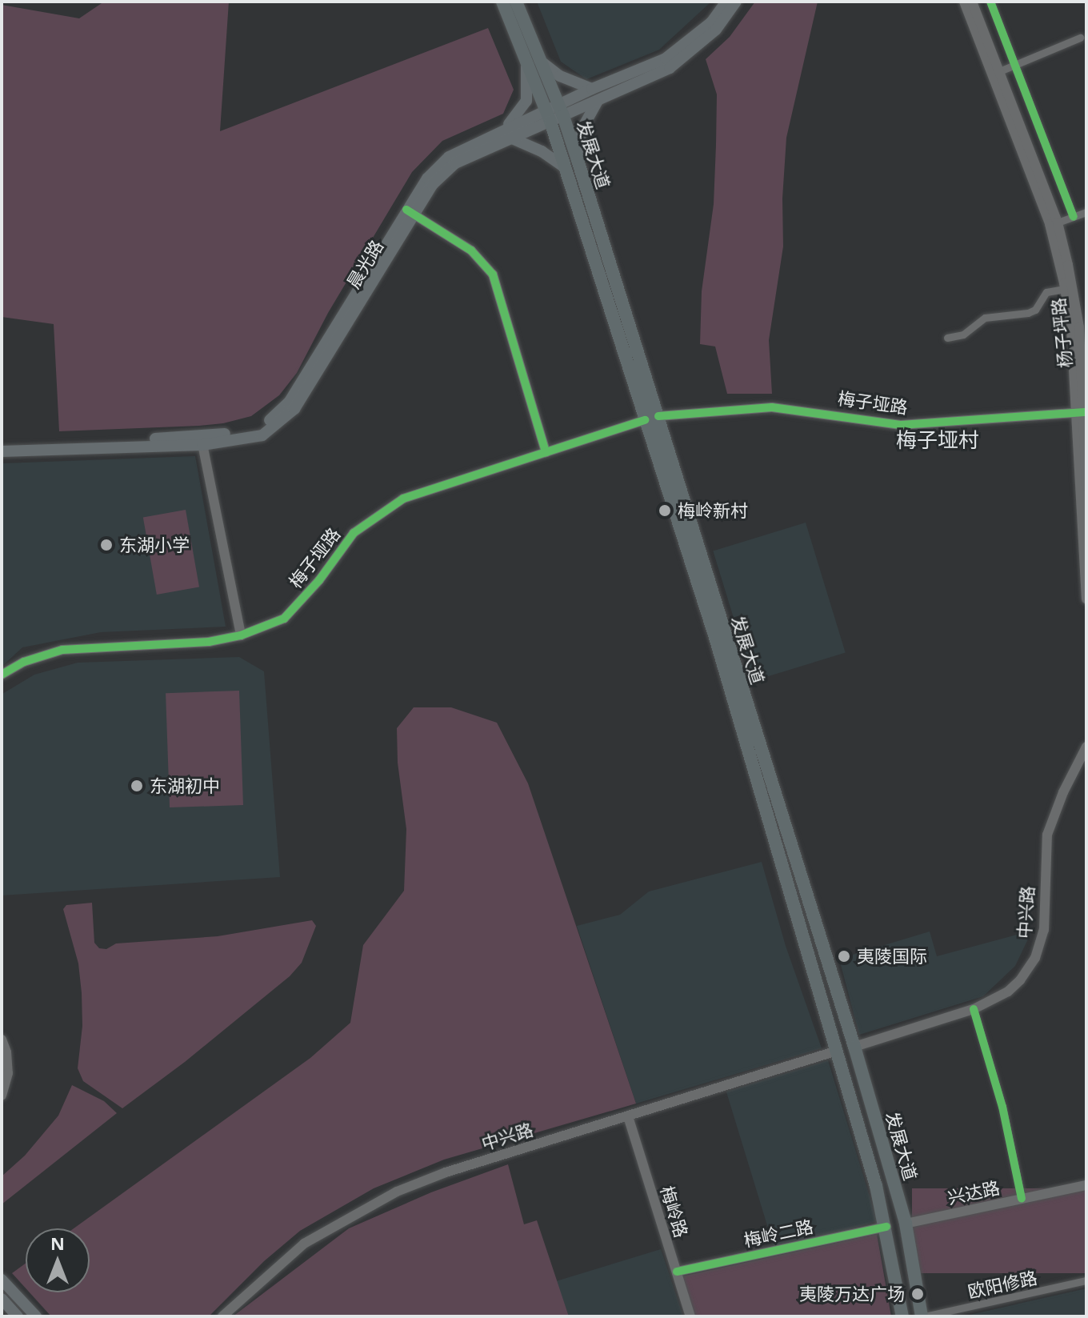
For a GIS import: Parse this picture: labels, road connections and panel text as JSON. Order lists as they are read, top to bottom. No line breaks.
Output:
{"streets":{"highway":["发展大道"],"main road":["晨光路"],"street":["杨子坪路","梅子垭路","中兴路","兴达路","梅岭路","梅岭二路","欧阳修路"]},"crossings":[["发展大道","晨光路"],["发展大道","梅子垭路"],["发展大道","中兴路"],["发展大道","兴达路"],["发展大道","梅岭二路"],["发展大道","欧阳修路"],["杨子坪路","梅子垭路"],["中兴路","梅岭路"],["梅岭路","梅岭二路"]],"districts":["梅子垭村"],"places":["梅岭新村","东湖小学","东湖初中","夷陵国际","夷陵万达广场"],"north":"top"}
